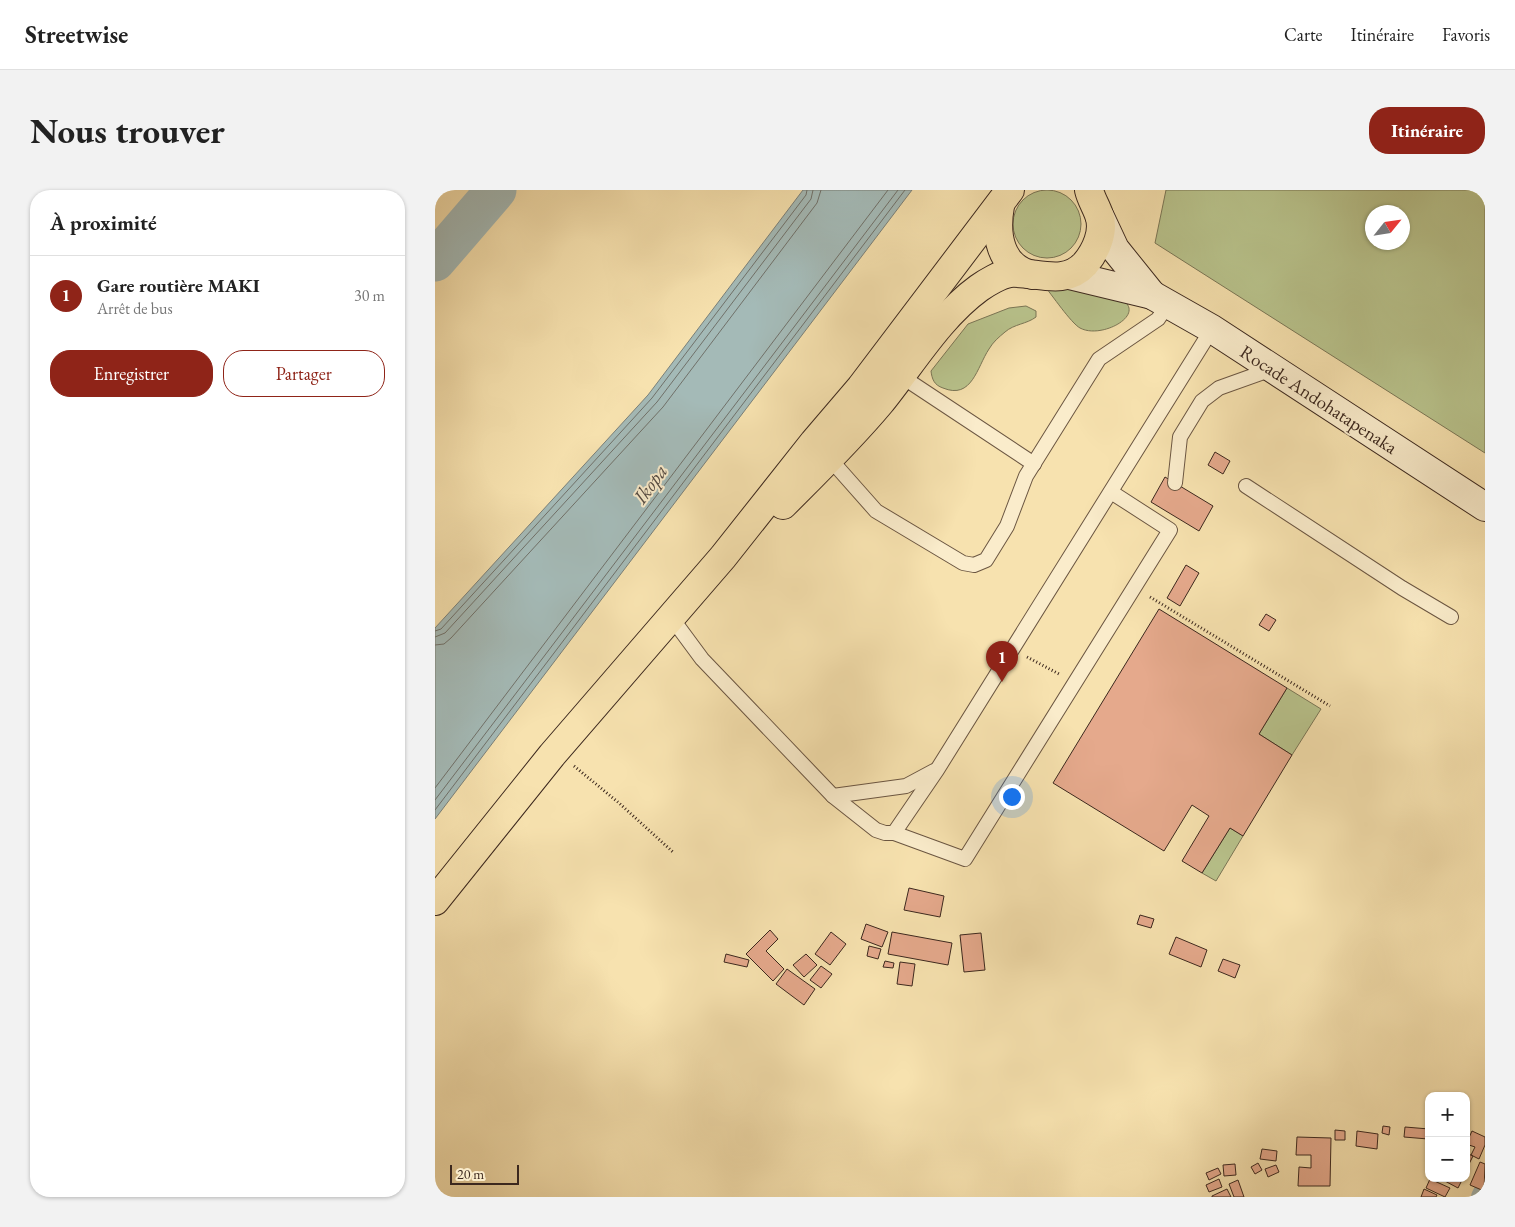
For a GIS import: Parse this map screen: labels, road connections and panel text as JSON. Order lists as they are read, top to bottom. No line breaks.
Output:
{"streets":{"main road":["Rocade Andohatapenaka"]},"water":["Ikopa"],"scale_bar":"20 m","north":"top right","page":{"header":"Streetwise","nav":["Carte","Itinéraire","Favoris"],"buttons":["Itinéraire",["Enregistrer","Partager"]],"title":"Nous trouver","heading":"À proximité","list":[{"mark":"1","name":"Gare routière MAKI","note":"Arrêt de bus","value":"30 m"}],"pins":"1","map_buttons":["+","−"],"scale":"20 m"}}
